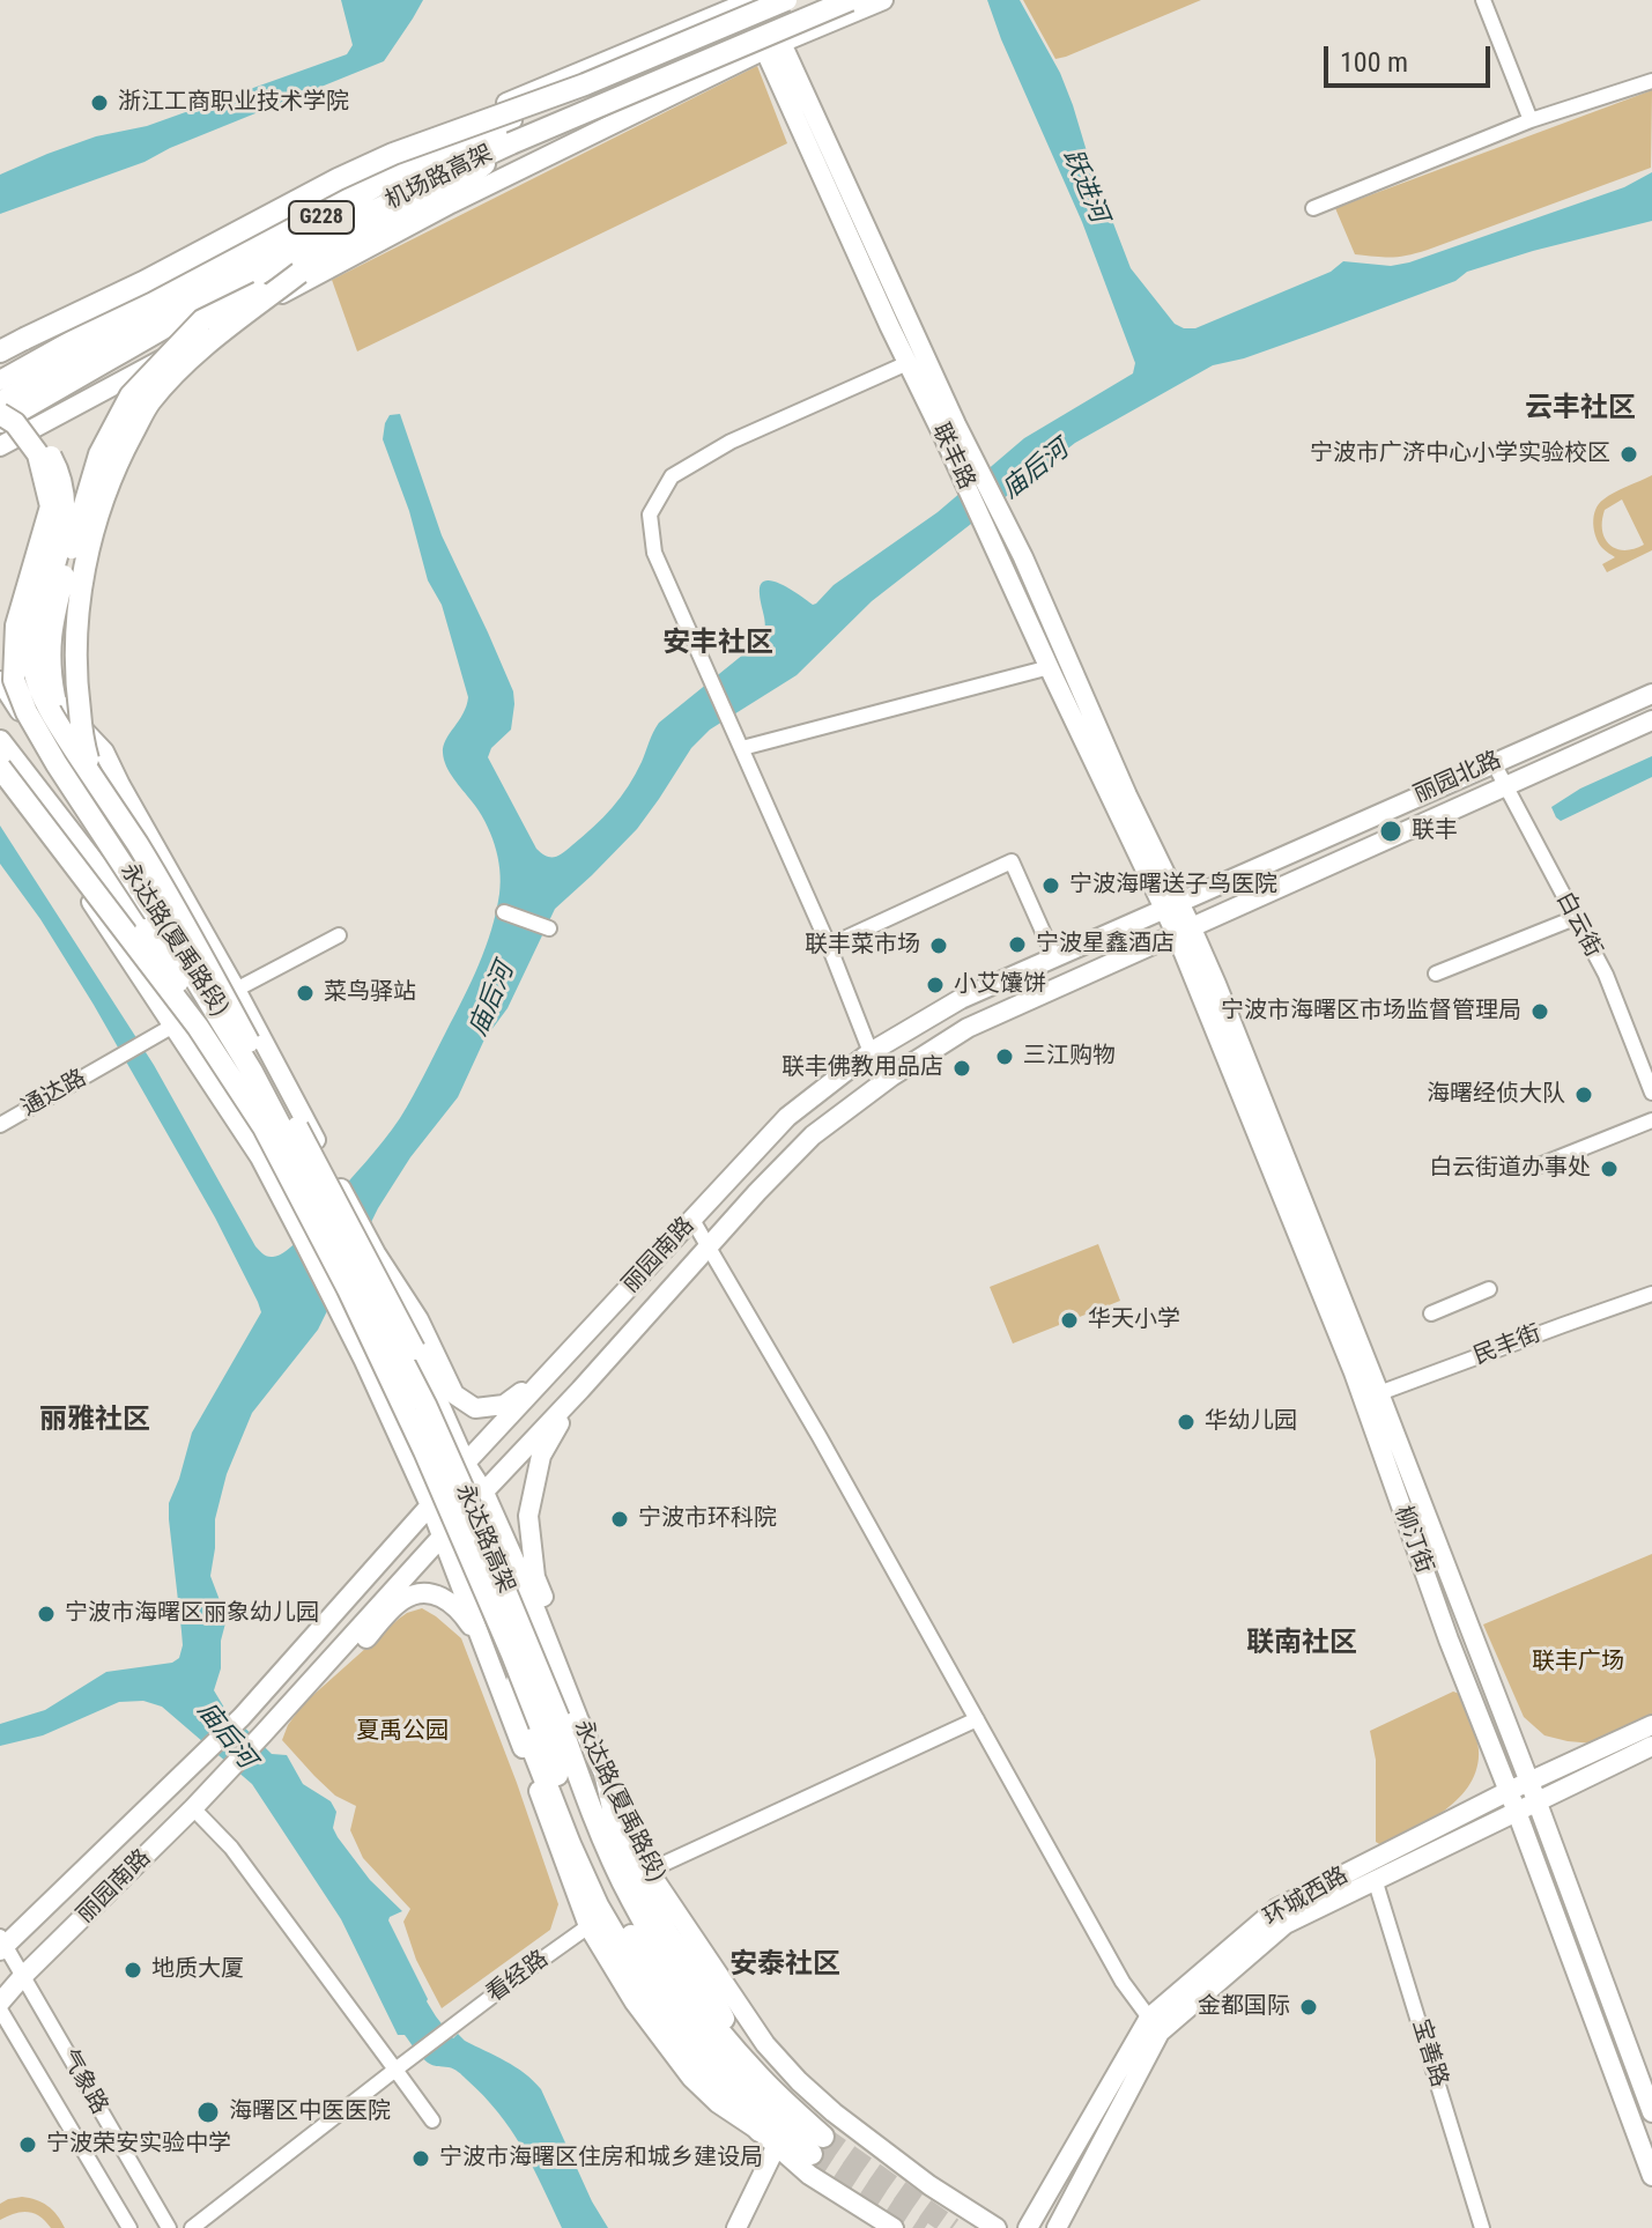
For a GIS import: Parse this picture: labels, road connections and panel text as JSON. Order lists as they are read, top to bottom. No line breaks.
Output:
{"streets":{"highway":["机场路高架","G228","永达路高架"],"main road":["联丰路","丽园北路","永达路(夏禹路段)","丽园南路","柳汀街","环城西路"],"street":["白云街","通达路","民丰街","看经路","宝善路","气象路"]},"crossings":[["联丰路","丽园北路"],["联丰路","丽园南路"],["联丰路","柳汀街"],["丽园北路","白云街"],["丽园北路","丽园南路"],["丽园北路","柳汀街"],["永达路(夏禹路段)","通达路"],["永达路(夏禹路段)","丽园南路"],["永达路(夏禹路段)","永达路高架"],["丽园南路","柳汀街"],["丽园南路","气象路"],["民丰街","柳汀街"],["柳汀街","环城西路"],["环城西路","宝善路"]],"districts":["云丰社区","安丰社区","丽雅社区","联南社区","安泰社区"],"water":["跃进河","庙后河"],"parks":["联丰广场","夏禹公园"],"places":["浙江工商职业技术学院","宁波市广济中心小学实验校区","联丰","宁波海曙送子鸟医院","宁波星鑫酒店","联丰菜市场","小艾馕饼","菜鸟驿站","宁波市海曙区市场监督管理局","三江购物","联丰佛教用品店","海曙经侦大队","白云街道办事处","华天小学","华幼儿园","宁波市环科院","宁波市海曙区丽象幼儿园","地质大厦","金都国际","海曙区中医医院","宁波荣安实验中学","宁波市海曙区住房和城乡建设局"],"scale_bar":"100 m"}
